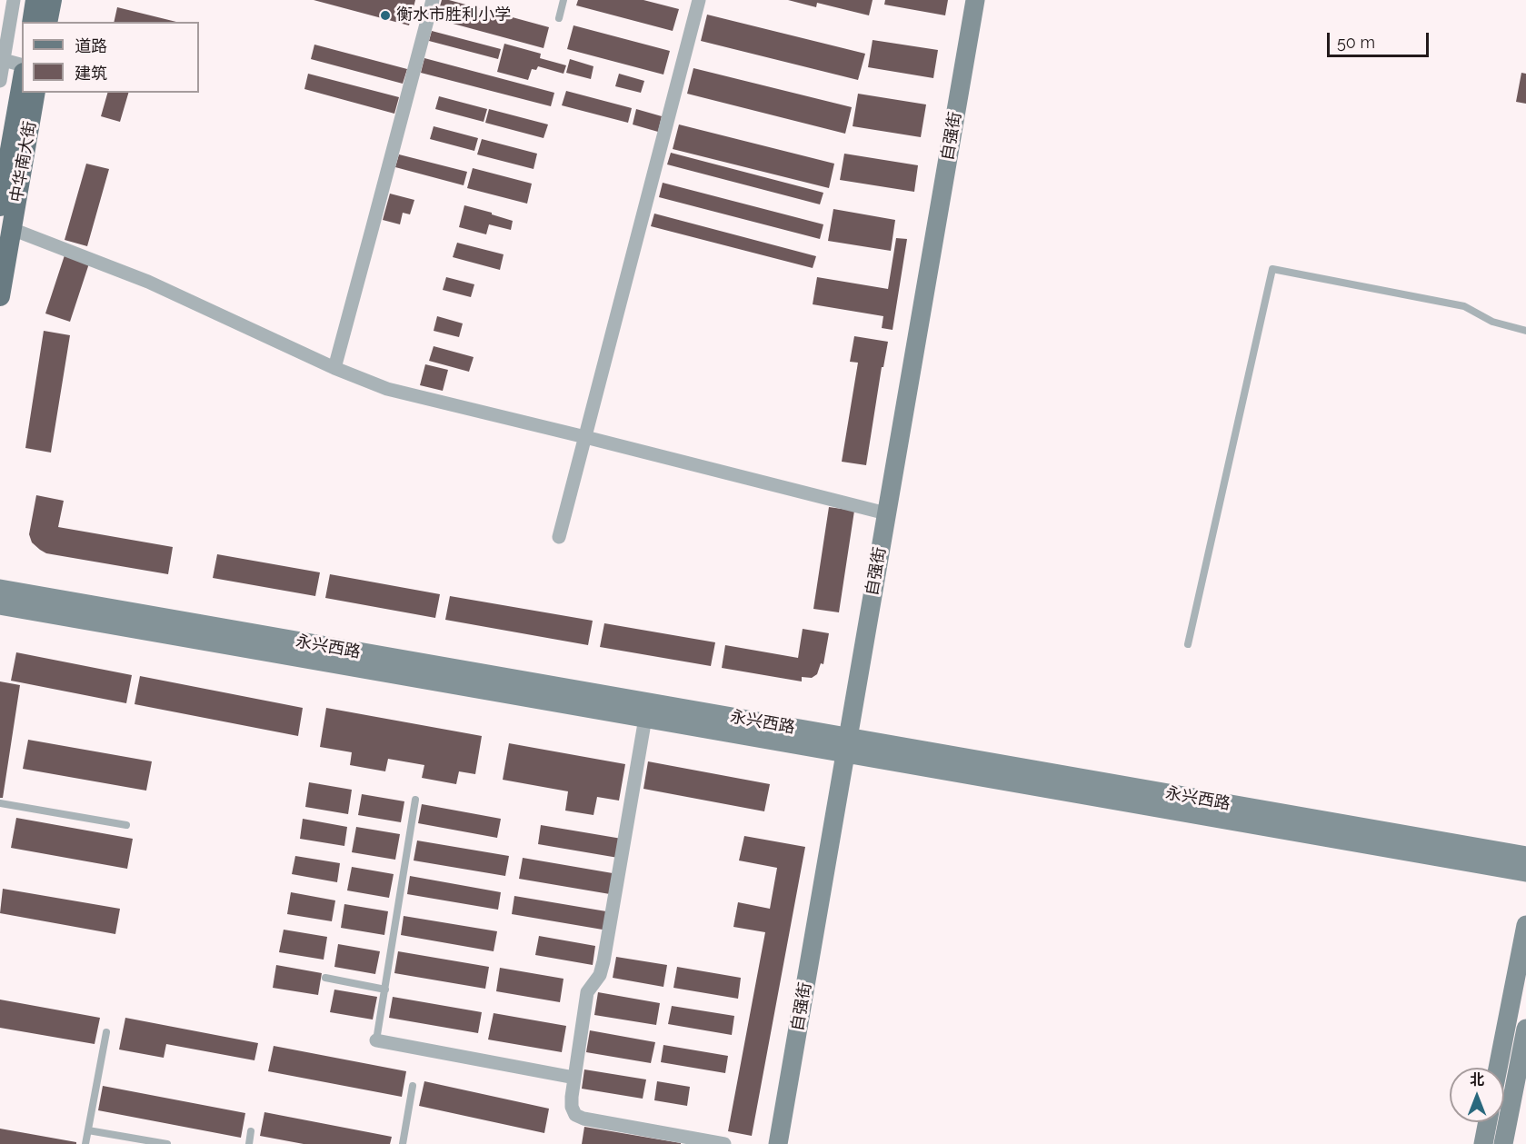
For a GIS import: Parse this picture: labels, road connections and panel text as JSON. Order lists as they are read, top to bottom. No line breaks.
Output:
{"streets":{"main road":["自强街","中华南大街","永兴西路"]},"crossings":[["自强街","永兴西路"]],"places":["衡水市胜利小学"],"legend":["道路","建筑"],"scale_bar":"50 m","north":"top"}
